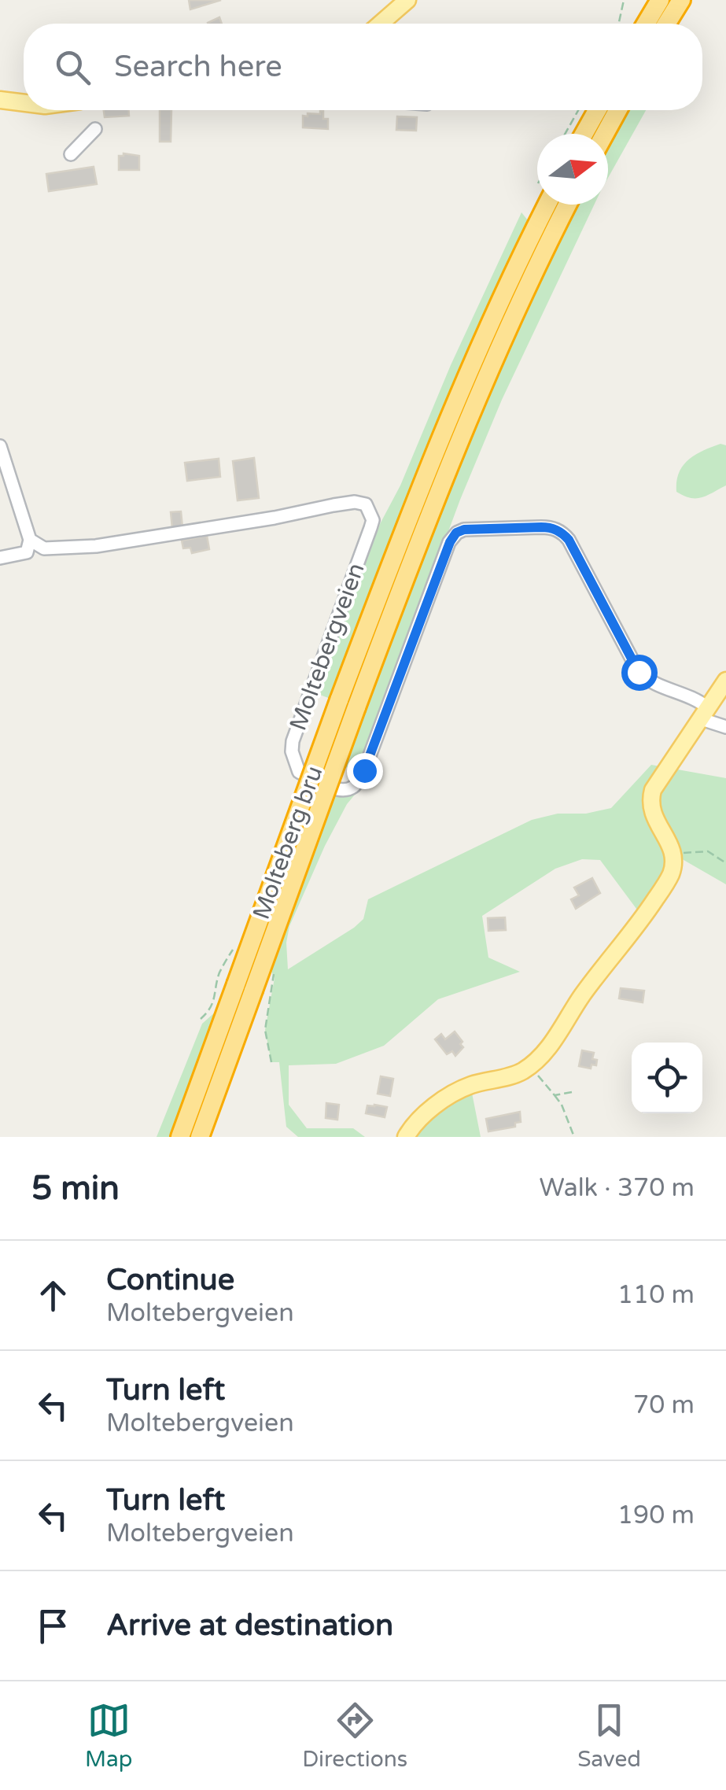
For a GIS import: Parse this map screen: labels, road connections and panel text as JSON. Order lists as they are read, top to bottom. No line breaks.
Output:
{"streets":{"highway":["Molteberg bru"],"street":["Moltebergveien"]},"north":"right","page":{"search":"Search here","heading":["5 min","Walk · 370 m"],"list":[["Continue","Moltebergveien","110 m"],["Turn left","Moltebergveien","70 m"],["Turn left","Moltebergveien","190 m"],"Arrive at destination"],"nav":["Map","Directions","Saved"]}}
